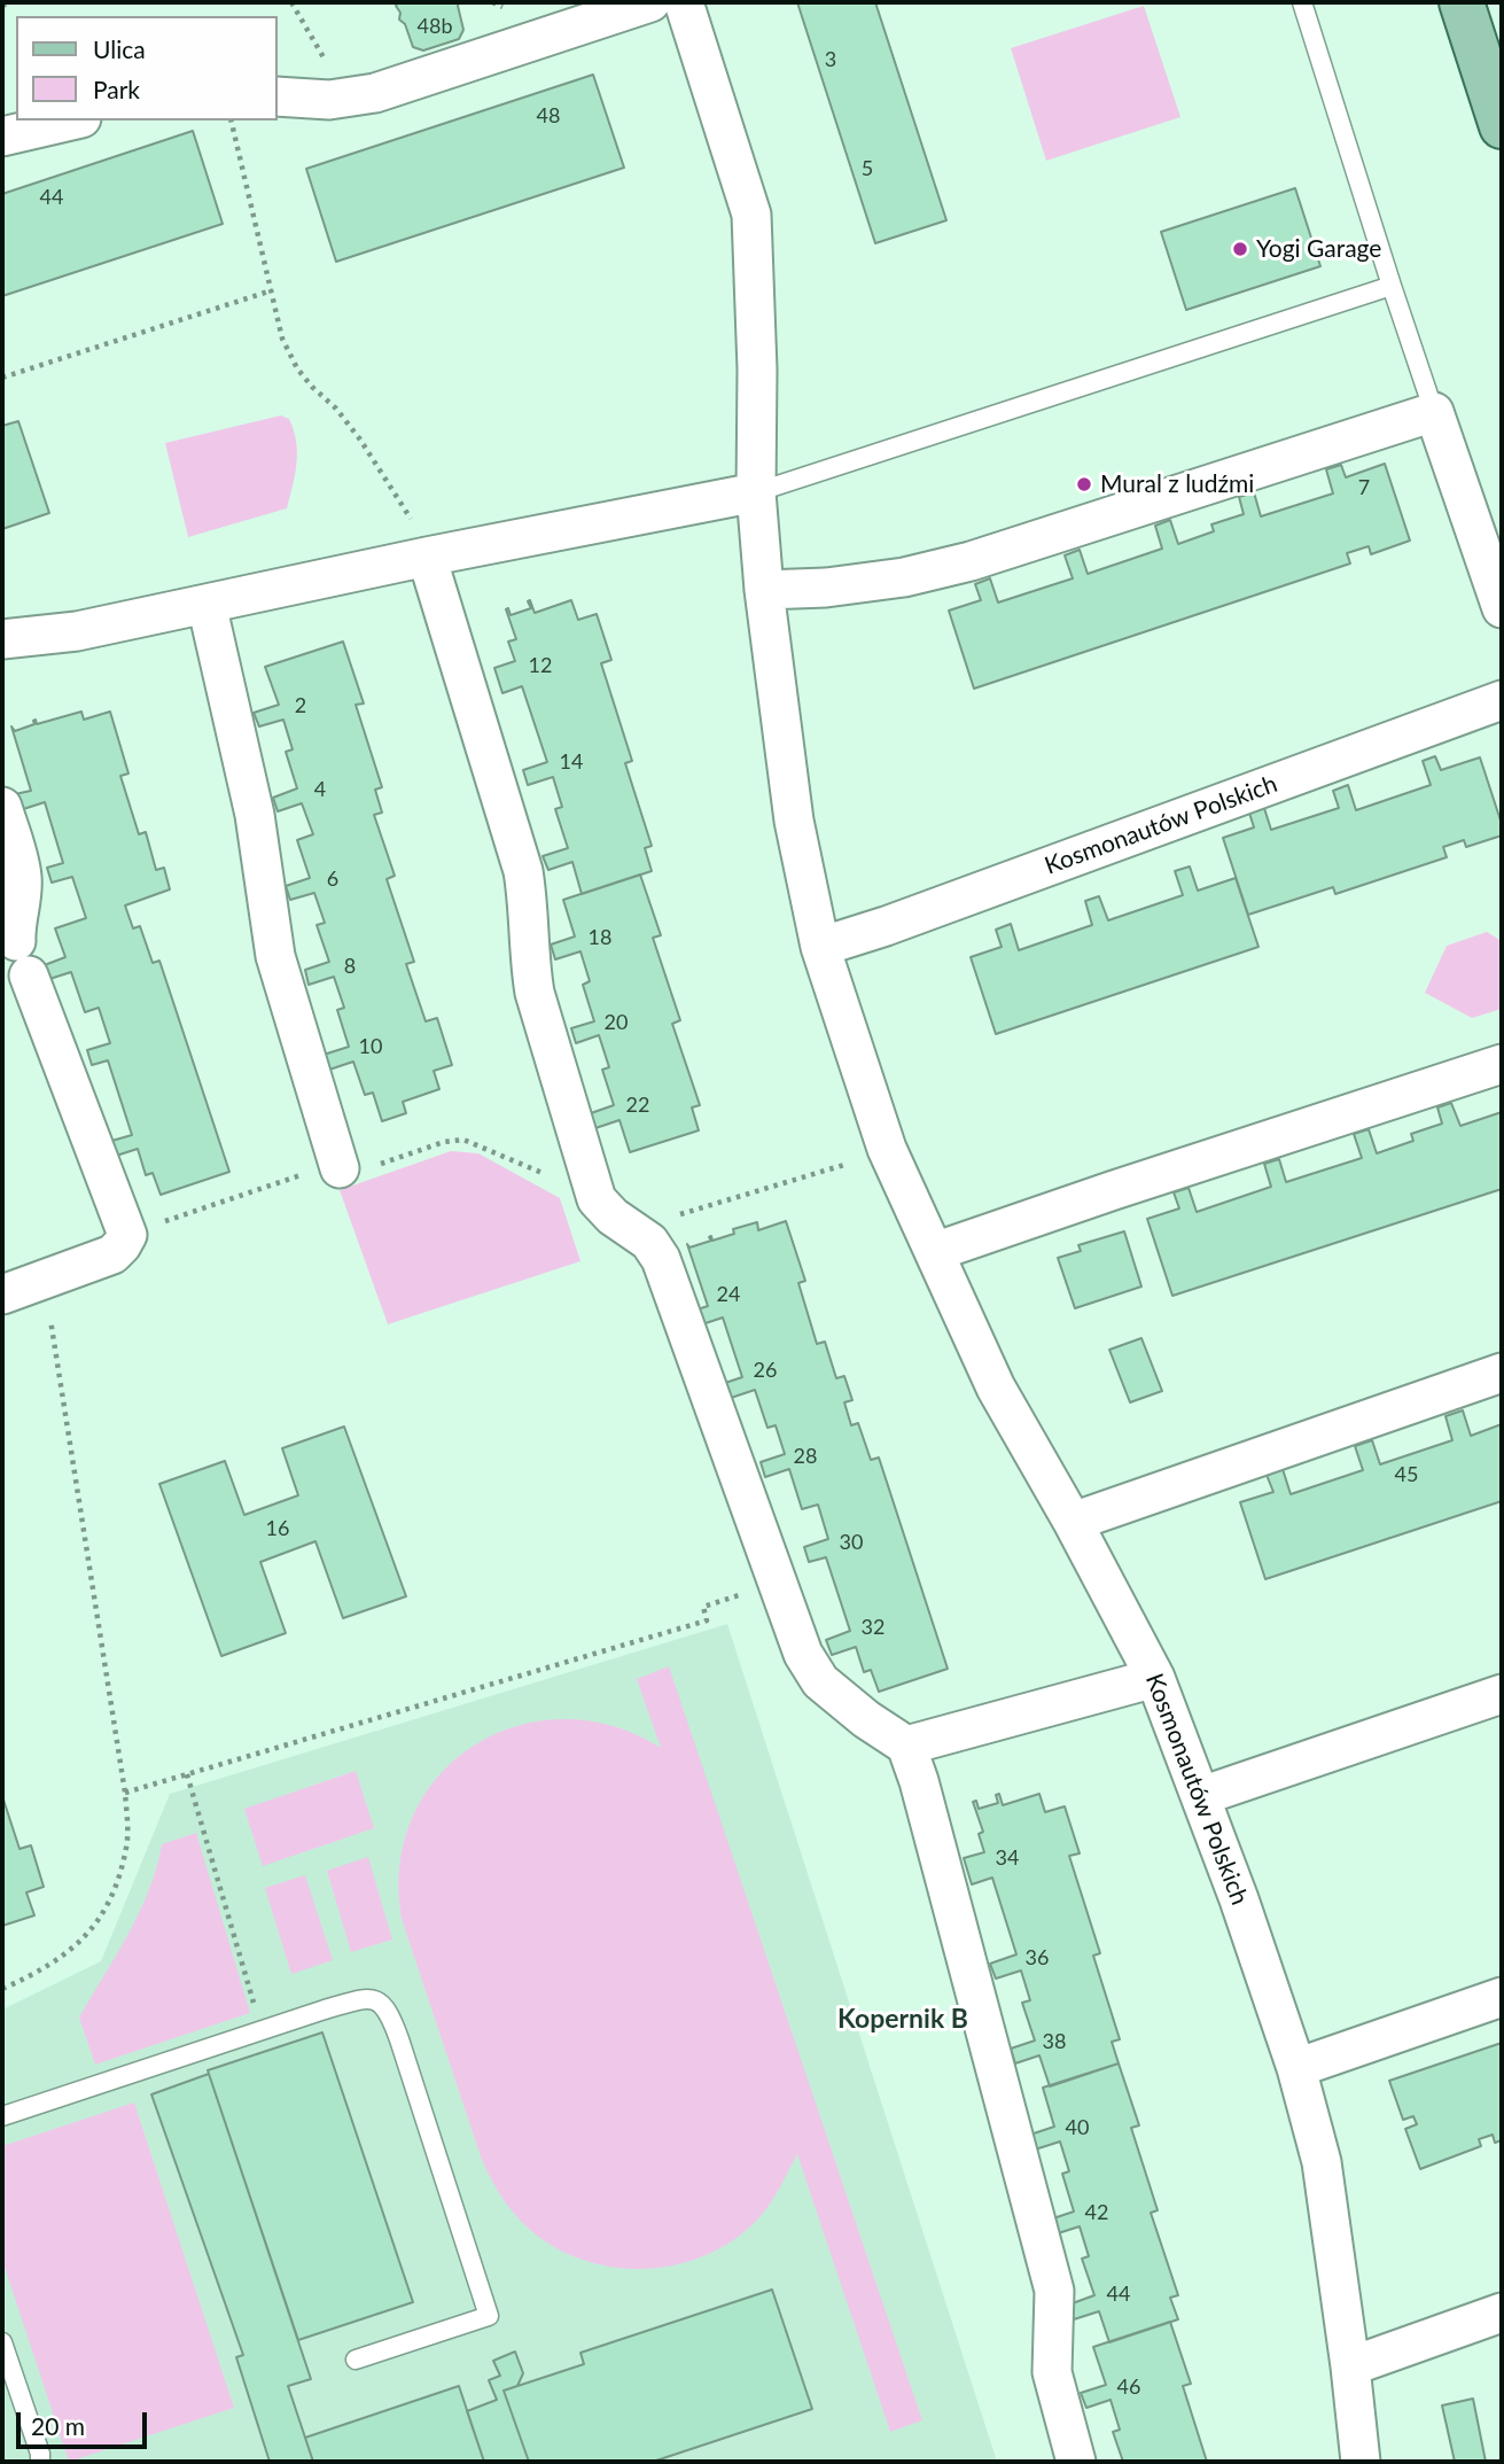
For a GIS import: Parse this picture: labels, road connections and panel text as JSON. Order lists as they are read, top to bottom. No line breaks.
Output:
{"streets":{"street":["Kosmonautów Polskich"]},"districts":["Kopernik B"],"places":["Yogi Garage","Mural z ludźmi"],"house_numbers":["48b","3","48","5","44","7","12","2","14","4","6","18","8","20","10","22","24","26","28","45","16","30","32","34","36","38","40","42","44","46"],"legend":["Ulica","Park"],"scale_bar":"20 m"}
